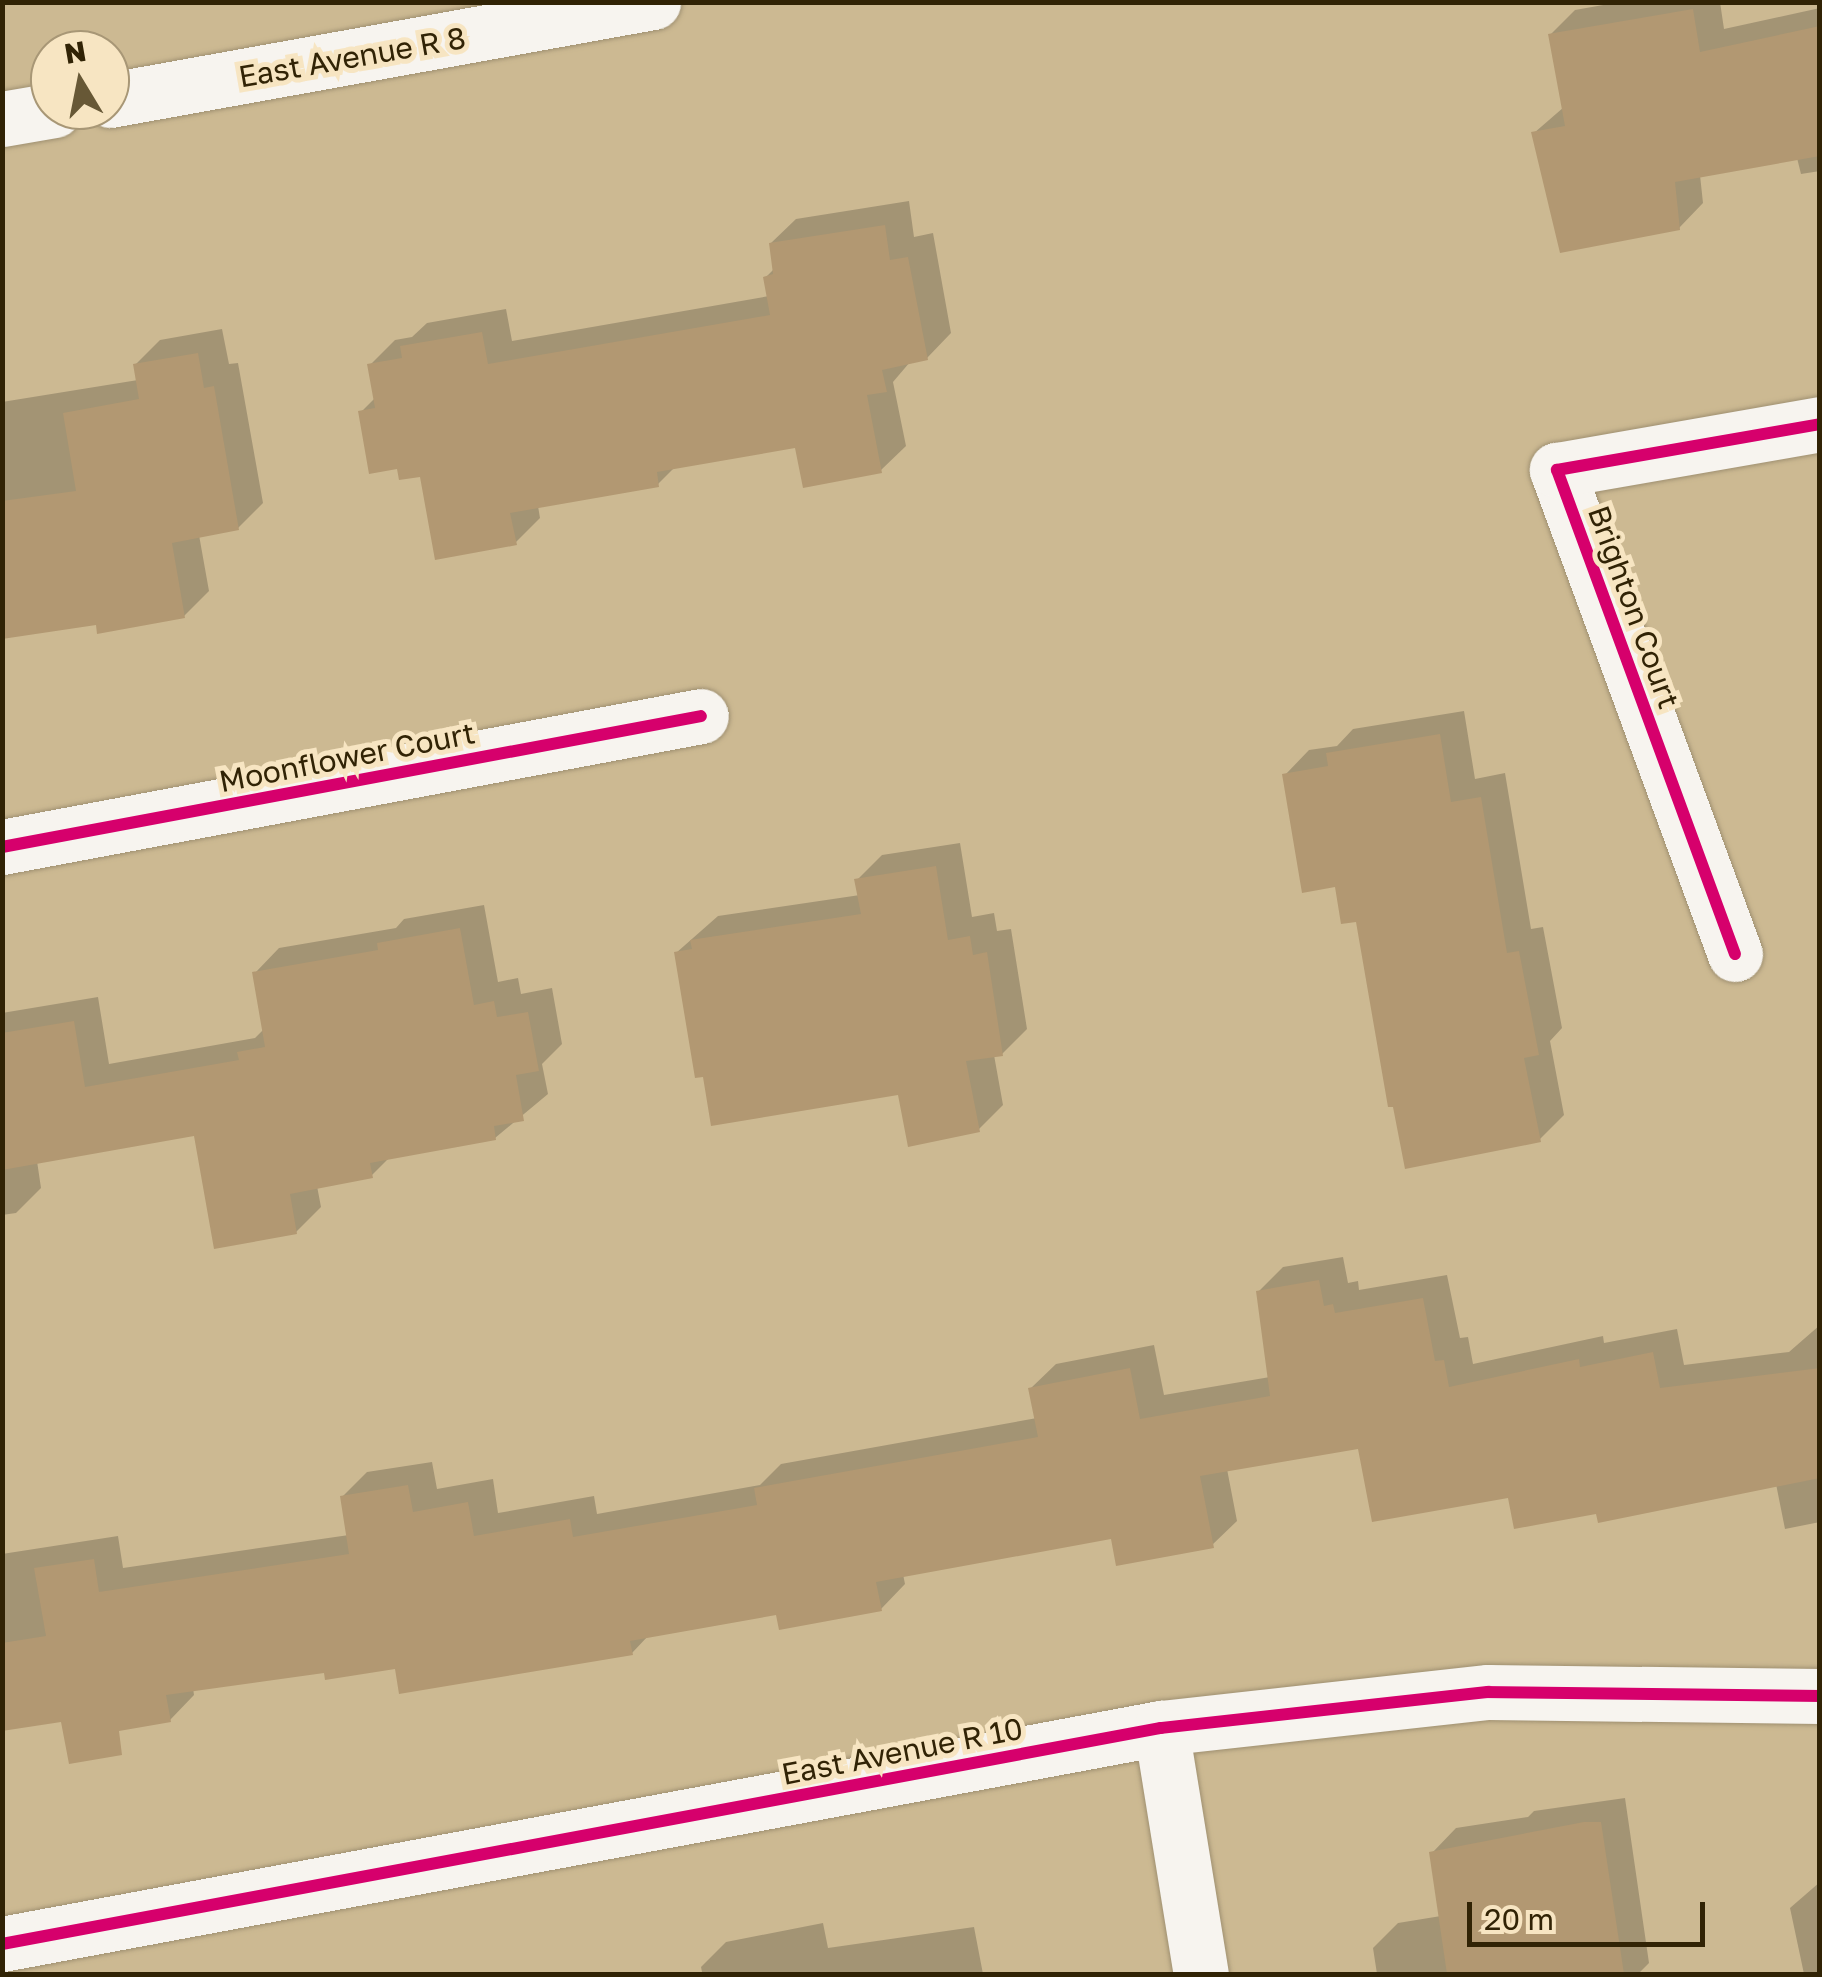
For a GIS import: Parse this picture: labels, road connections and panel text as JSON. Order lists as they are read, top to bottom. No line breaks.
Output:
{"streets":{"street":["East Avenue R 8","Brighton Court","Moonflower Court","East Avenue R 10"]},"scale_bar":"20 m","north":"top"}
